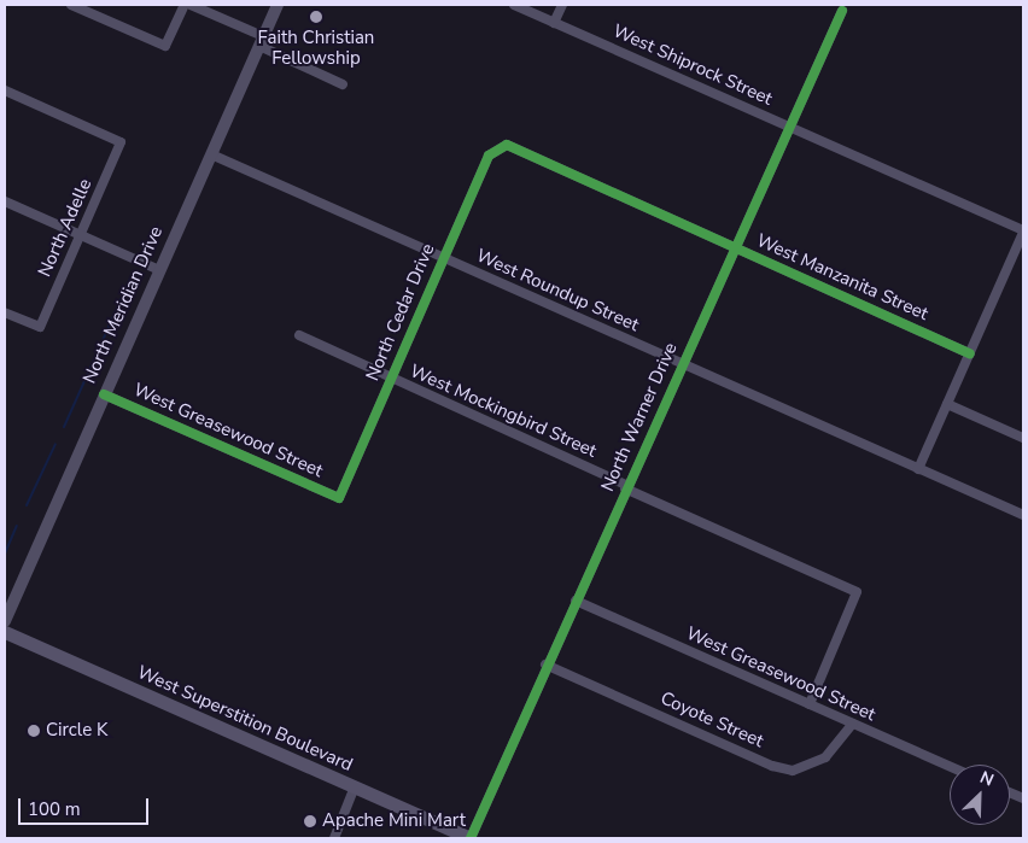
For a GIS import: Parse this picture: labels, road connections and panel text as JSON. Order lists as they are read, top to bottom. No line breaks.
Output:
{"streets":{"main road":["West Superstition Boulevard"],"street":["West Shiprock Street","North Adelle","West Manzanita Street","West Roundup Street","North Meridian Drive","North Cedar Drive","West Mockingbird Street","North Warner Drive","West Greasewood Street","Coyote Street"]},"crossings":[["West Shiprock Street","North Warner Drive"],["West Manzanita Street","North Cedar Drive"],["West Manzanita Street","North Warner Drive"],["West Roundup Street","North Meridian Drive"],["West Roundup Street","North Cedar Drive"],["West Roundup Street","North Warner Drive"],["North Meridian Drive","West Greasewood Street"],["North Cedar Drive","West Mockingbird Street"],["North Cedar Drive","West Greasewood Street"],["West Mockingbird Street","North Warner Drive"],["West Mockingbird Street","West Greasewood Street"],["North Warner Drive","West Greasewood Street"],["North Warner Drive","West Superstition Boulevard"],["North Warner Drive","Coyote Street"],["West Greasewood Street","Coyote Street"]],"places":["Faith Christian Fellowship","Circle K","Apache Mini Mart"],"scale_bar":"100 m","north":"top right"}
